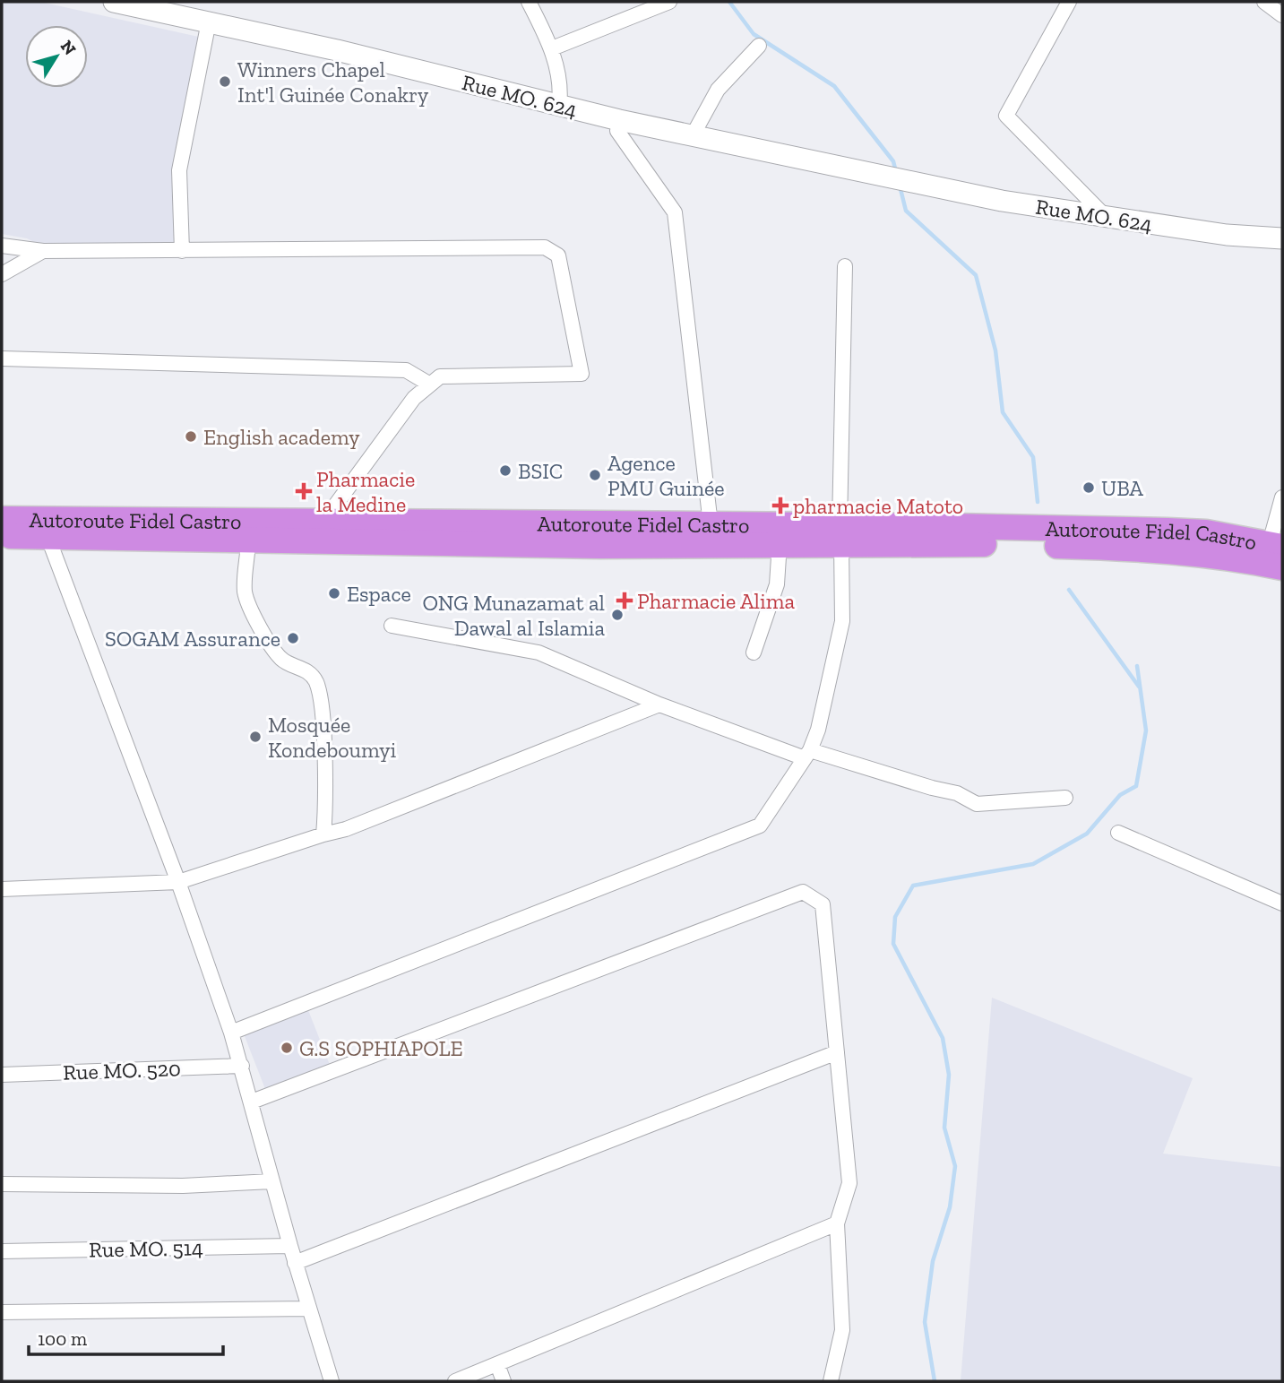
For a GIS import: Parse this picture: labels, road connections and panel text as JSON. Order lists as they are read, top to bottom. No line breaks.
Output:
{"streets":{"highway":["Autoroute Fidel Castro"],"street":["Rue MO. 624","Rue MO. 520","Rue MO. 514"]},"places":{"other":["Winners Chapel Int'l Guinée Conakry","English academy","BSIC","Agence PMU Guinée","UBA","Espace","ONG Munazamat al Dawal al Islamia","SOGAM Assurance","Mosquée Kondeboumyi","G.S SOPHIAPOLE"],"health":["Pharmacie la Medine","pharmacie Matoto","Pharmacie Alima"]},"scale_bar":"100 m","north":"top right"}
